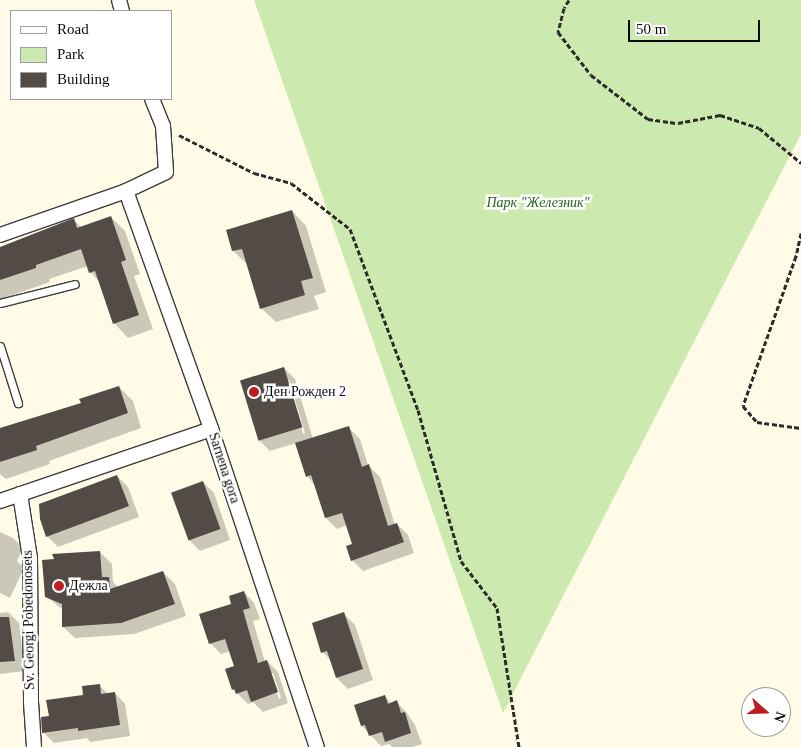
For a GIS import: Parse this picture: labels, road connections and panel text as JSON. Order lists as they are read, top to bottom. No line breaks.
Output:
{"streets":{"street":["Sarnena gora","Sv. Georgi Pobedonosets"]},"parks":["Парк \"Железник\""],"places":["Ден Рожден 2","Дежла"],"legend":["Road","Park","Building"],"scale_bar":"50 m","north":"right"}
